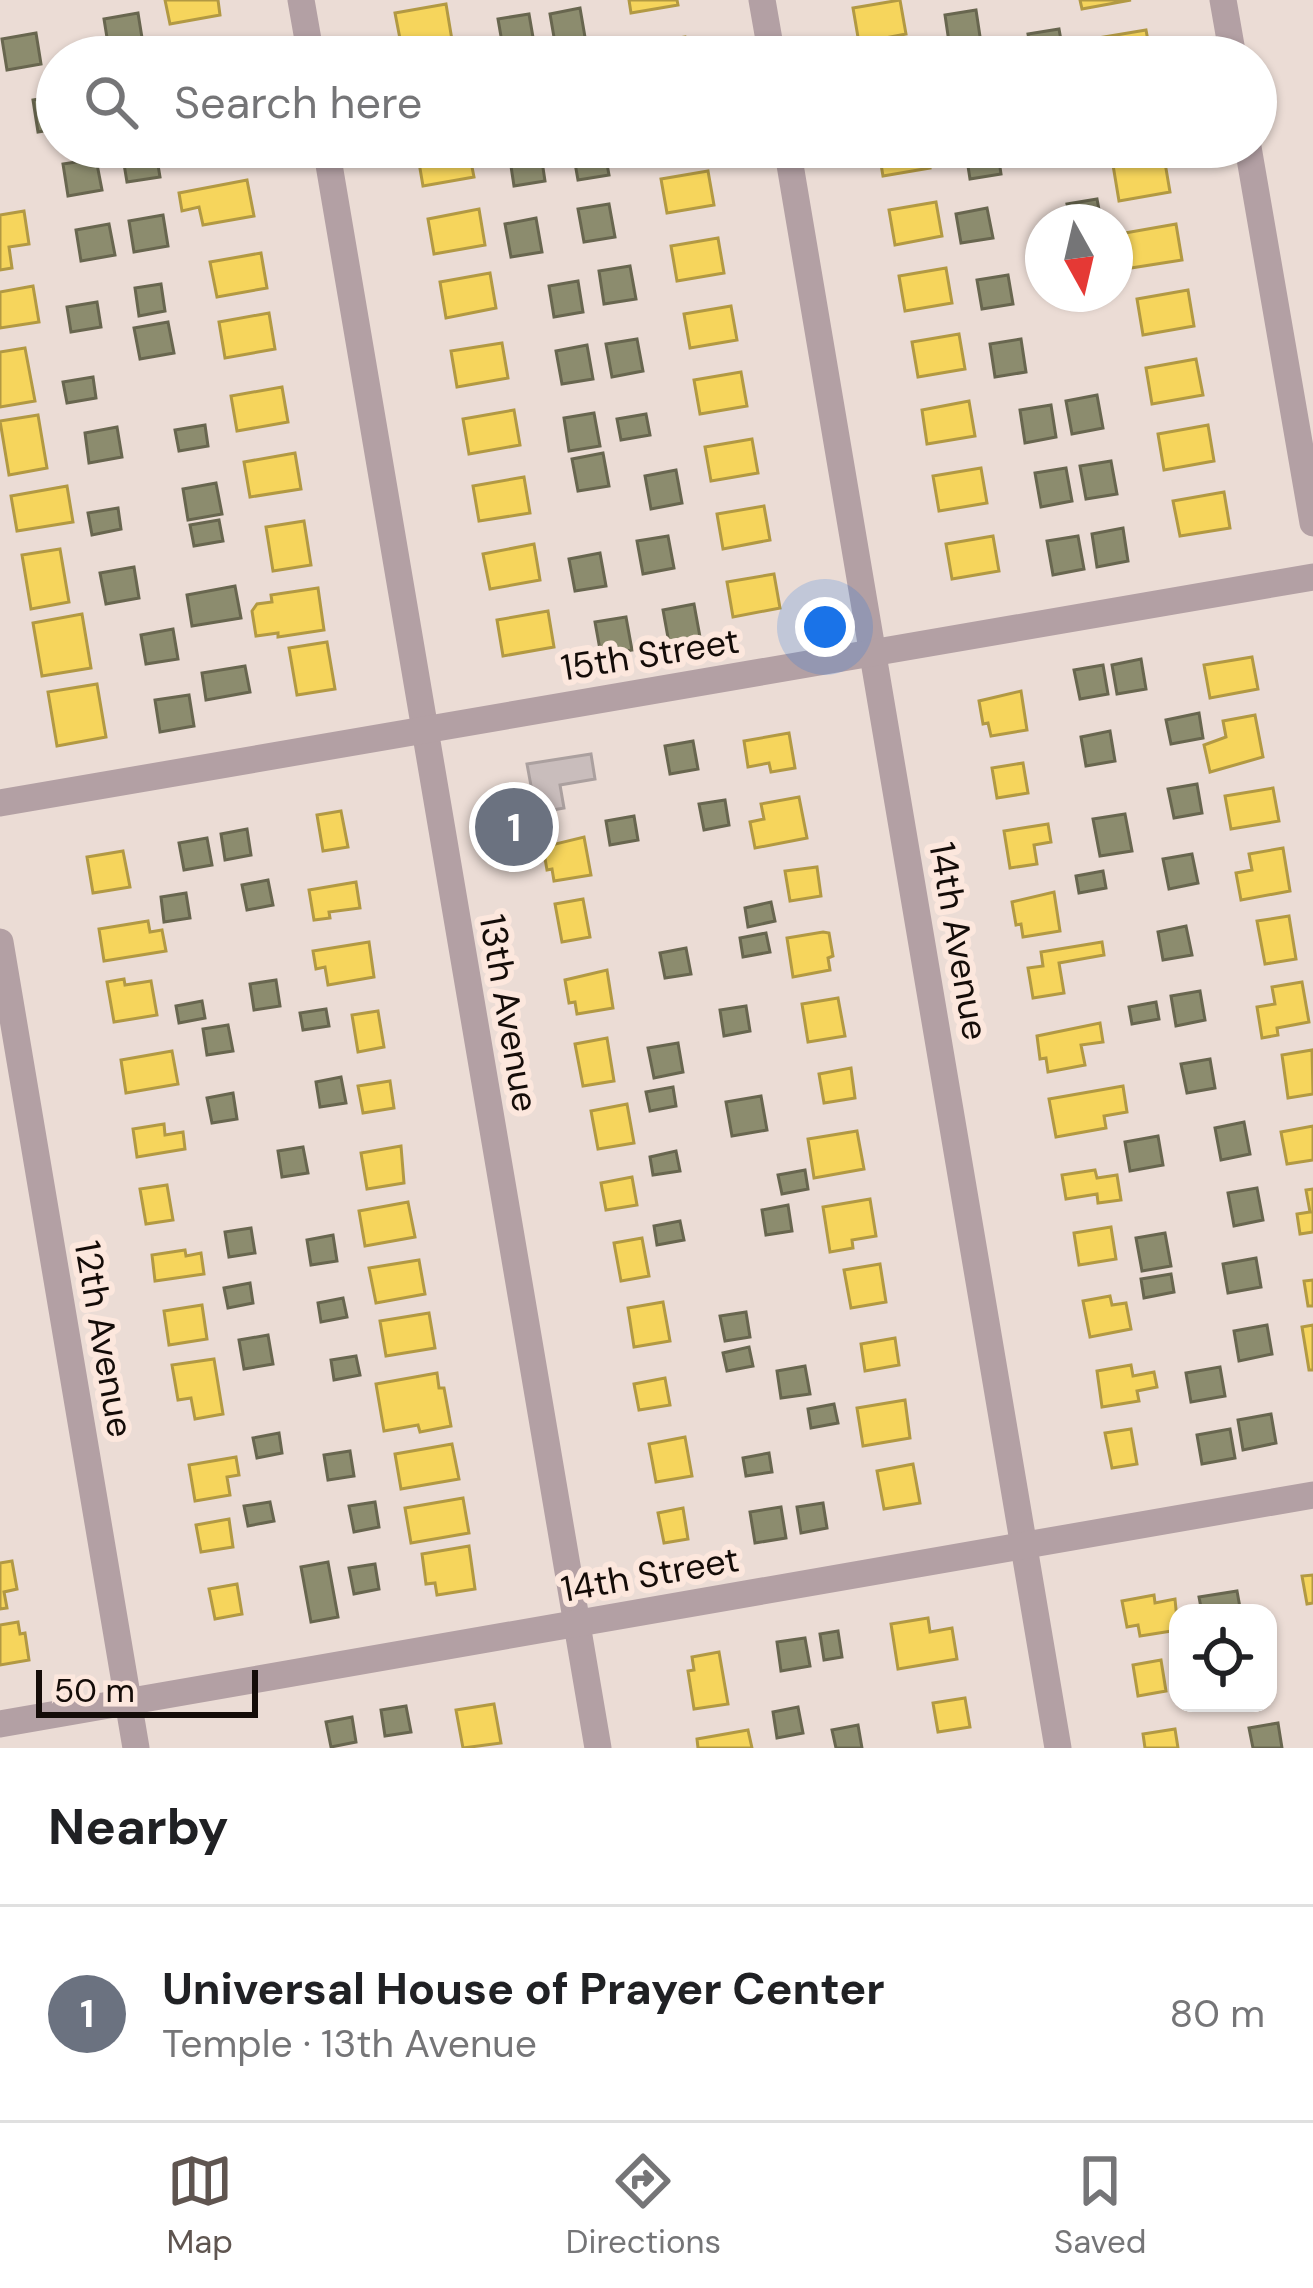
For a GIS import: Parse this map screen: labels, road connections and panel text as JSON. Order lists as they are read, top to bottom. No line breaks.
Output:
{"streets":{"street":["15th Street","14th Avenue","13th Avenue","12th Avenue","14th Street"]},"crossings":[["15th Street","14th Avenue"],["15th Street","13th Avenue"],["14th Avenue","14th Street"],["13th Avenue","14th Street"],["12th Avenue","14th Street"]],"scale_bar":"50 m","north":"bottom","page":{"search":"Search here","pins":"1","scale":"50 m","heading":"Nearby","list":[{"mark":"1","name":"Universal House of Prayer Center","note":"Temple · 13th Avenue","value":"80 m"}],"nav":["Map","Directions","Saved"]}}
